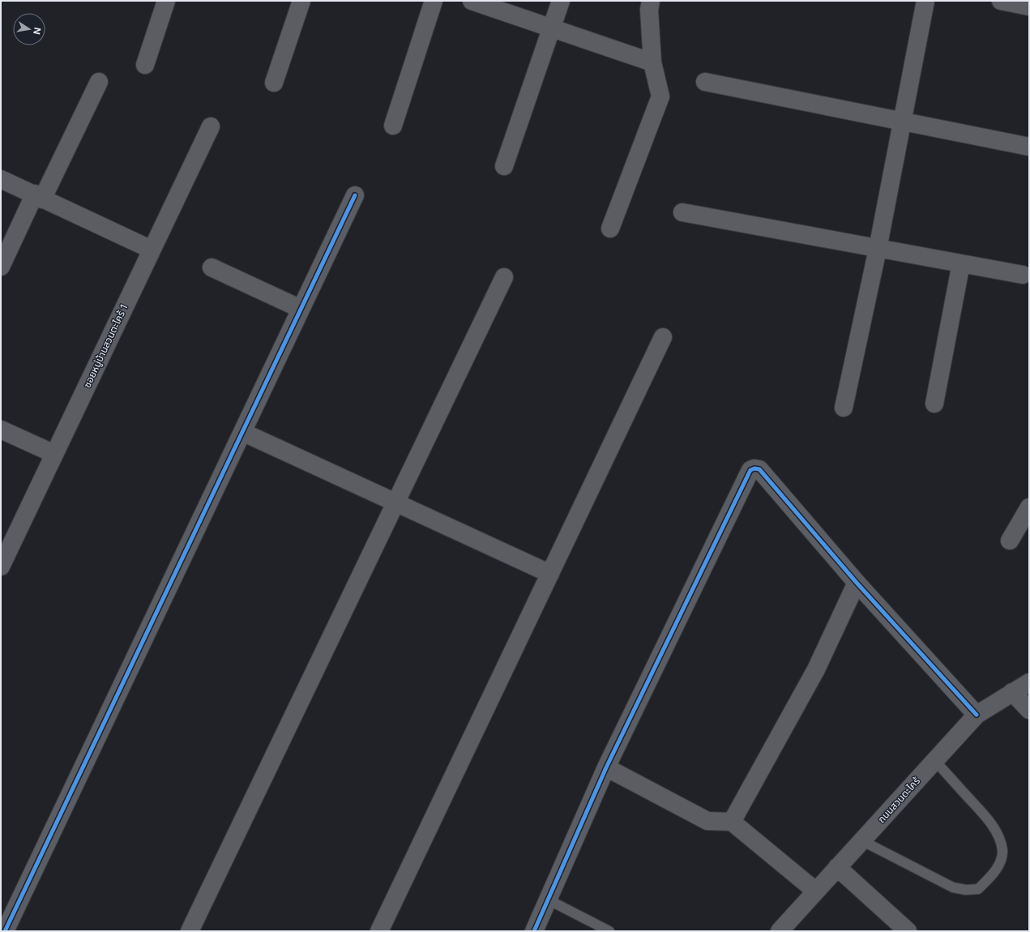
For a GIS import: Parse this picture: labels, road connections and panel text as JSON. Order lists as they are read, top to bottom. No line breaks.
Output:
{"streets":{"street":["ซอยหมู่บ้านสวนตะไคร้ 1","ถนนสวนตะไคร้"]},"north":"right"}
